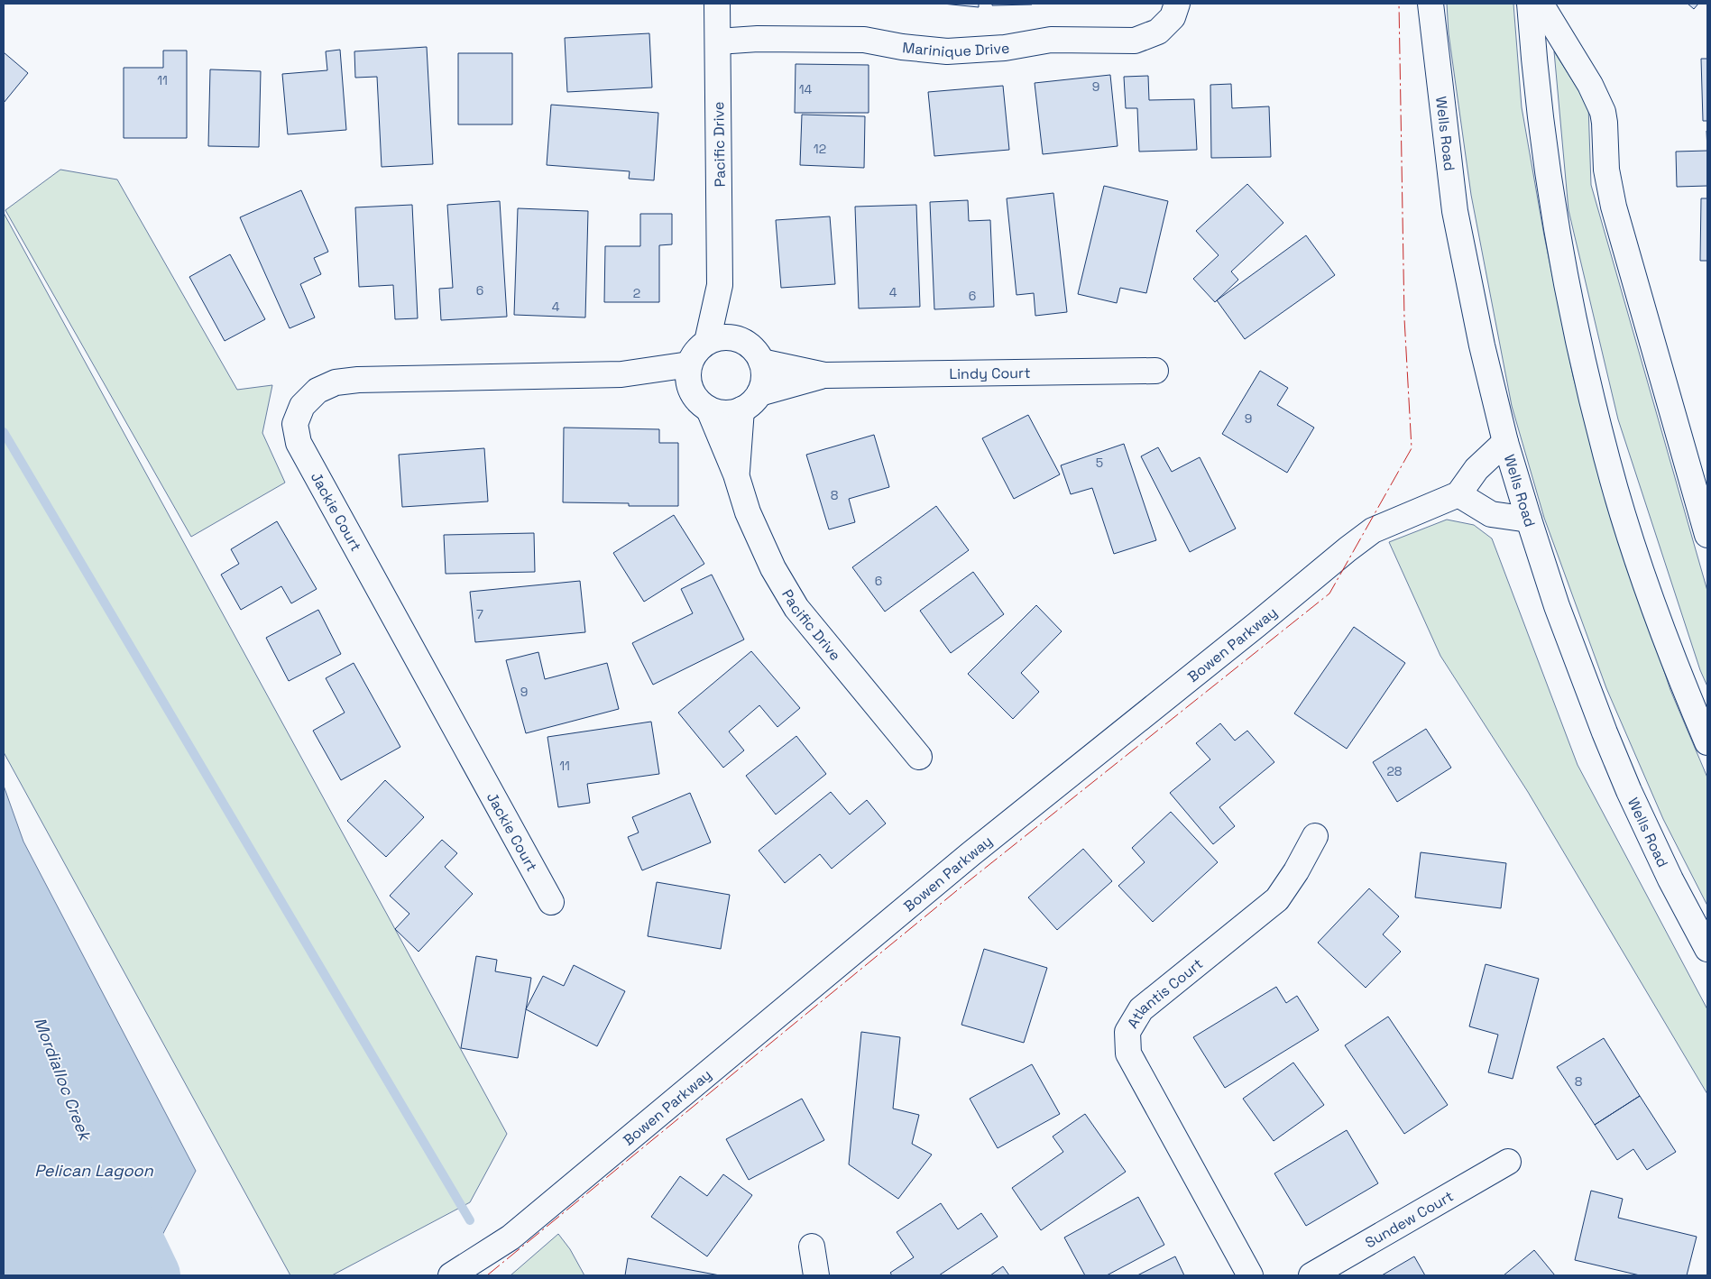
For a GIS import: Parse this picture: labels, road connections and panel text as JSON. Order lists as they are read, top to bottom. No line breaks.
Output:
{"streets":{"street":["Marinique Drive","Wells Road","Pacific Drive","Lindy Court","Jackie Court","Bowen Parkway","Atlantis Court","Sundew Court"]},"crossings":[["Marinique Drive","Pacific Drive"],["Pacific Drive","Lindy Court"],["Pacific Drive","Jackie Court"],["Lindy Court","Jackie Court"]],"water":["Mordialloc Creek","Pelican Lagoon"],"house_numbers":["11","9","14","12","6","4","2","6","4","9","5","8","6","7","9","11","28","8"]}
